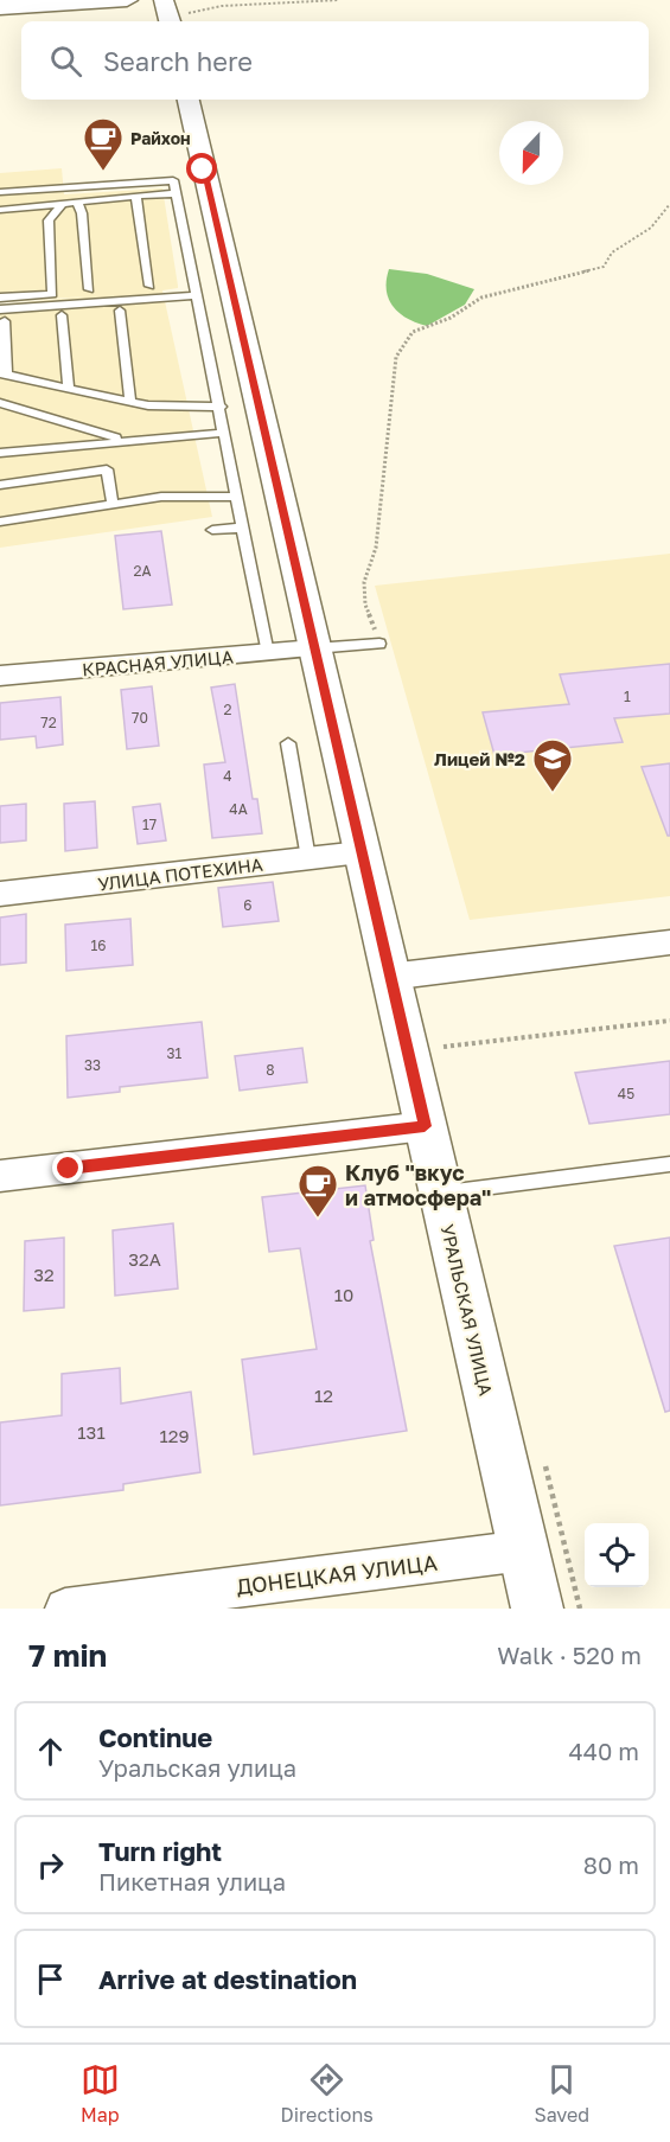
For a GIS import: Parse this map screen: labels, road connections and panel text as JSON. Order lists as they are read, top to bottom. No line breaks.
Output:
{"streets":{"street":["КРАСНАЯ УЛИЦА","УЛИЦА ПОТЕХИНА","УРАЛЬСКАЯ УЛИЦА","ДОНЕЦКАЯ УЛИЦА"]},"crossings":[["КРАСНАЯ УЛИЦА","УРАЛЬСКАЯ УЛИЦА"],["УЛИЦА ПОТЕХИНА","УРАЛЬСКАЯ УЛИЦА"],["УРАЛЬСКАЯ УЛИЦА","ДОНЕЦКАЯ УЛИЦА"]],"places":{"cafe":["Райхон","Клуб \"вкус и атмосфера\""],"school or university":["Лицей №2"]},"house_numbers":["2А","1","2","70","72","4","4А","17","6","16","31","33","8","45","32А","32","10","12","131","129"],"north":"bottom","page":{"search":"Search here","heading":["7 min","Walk · 520 m"],"list":[["Continue","Уральская улица","440 m"],["Turn right","Пикетная улица","80 m"],"Arrive at destination"],"nav":["Map","Directions","Saved"]}}
